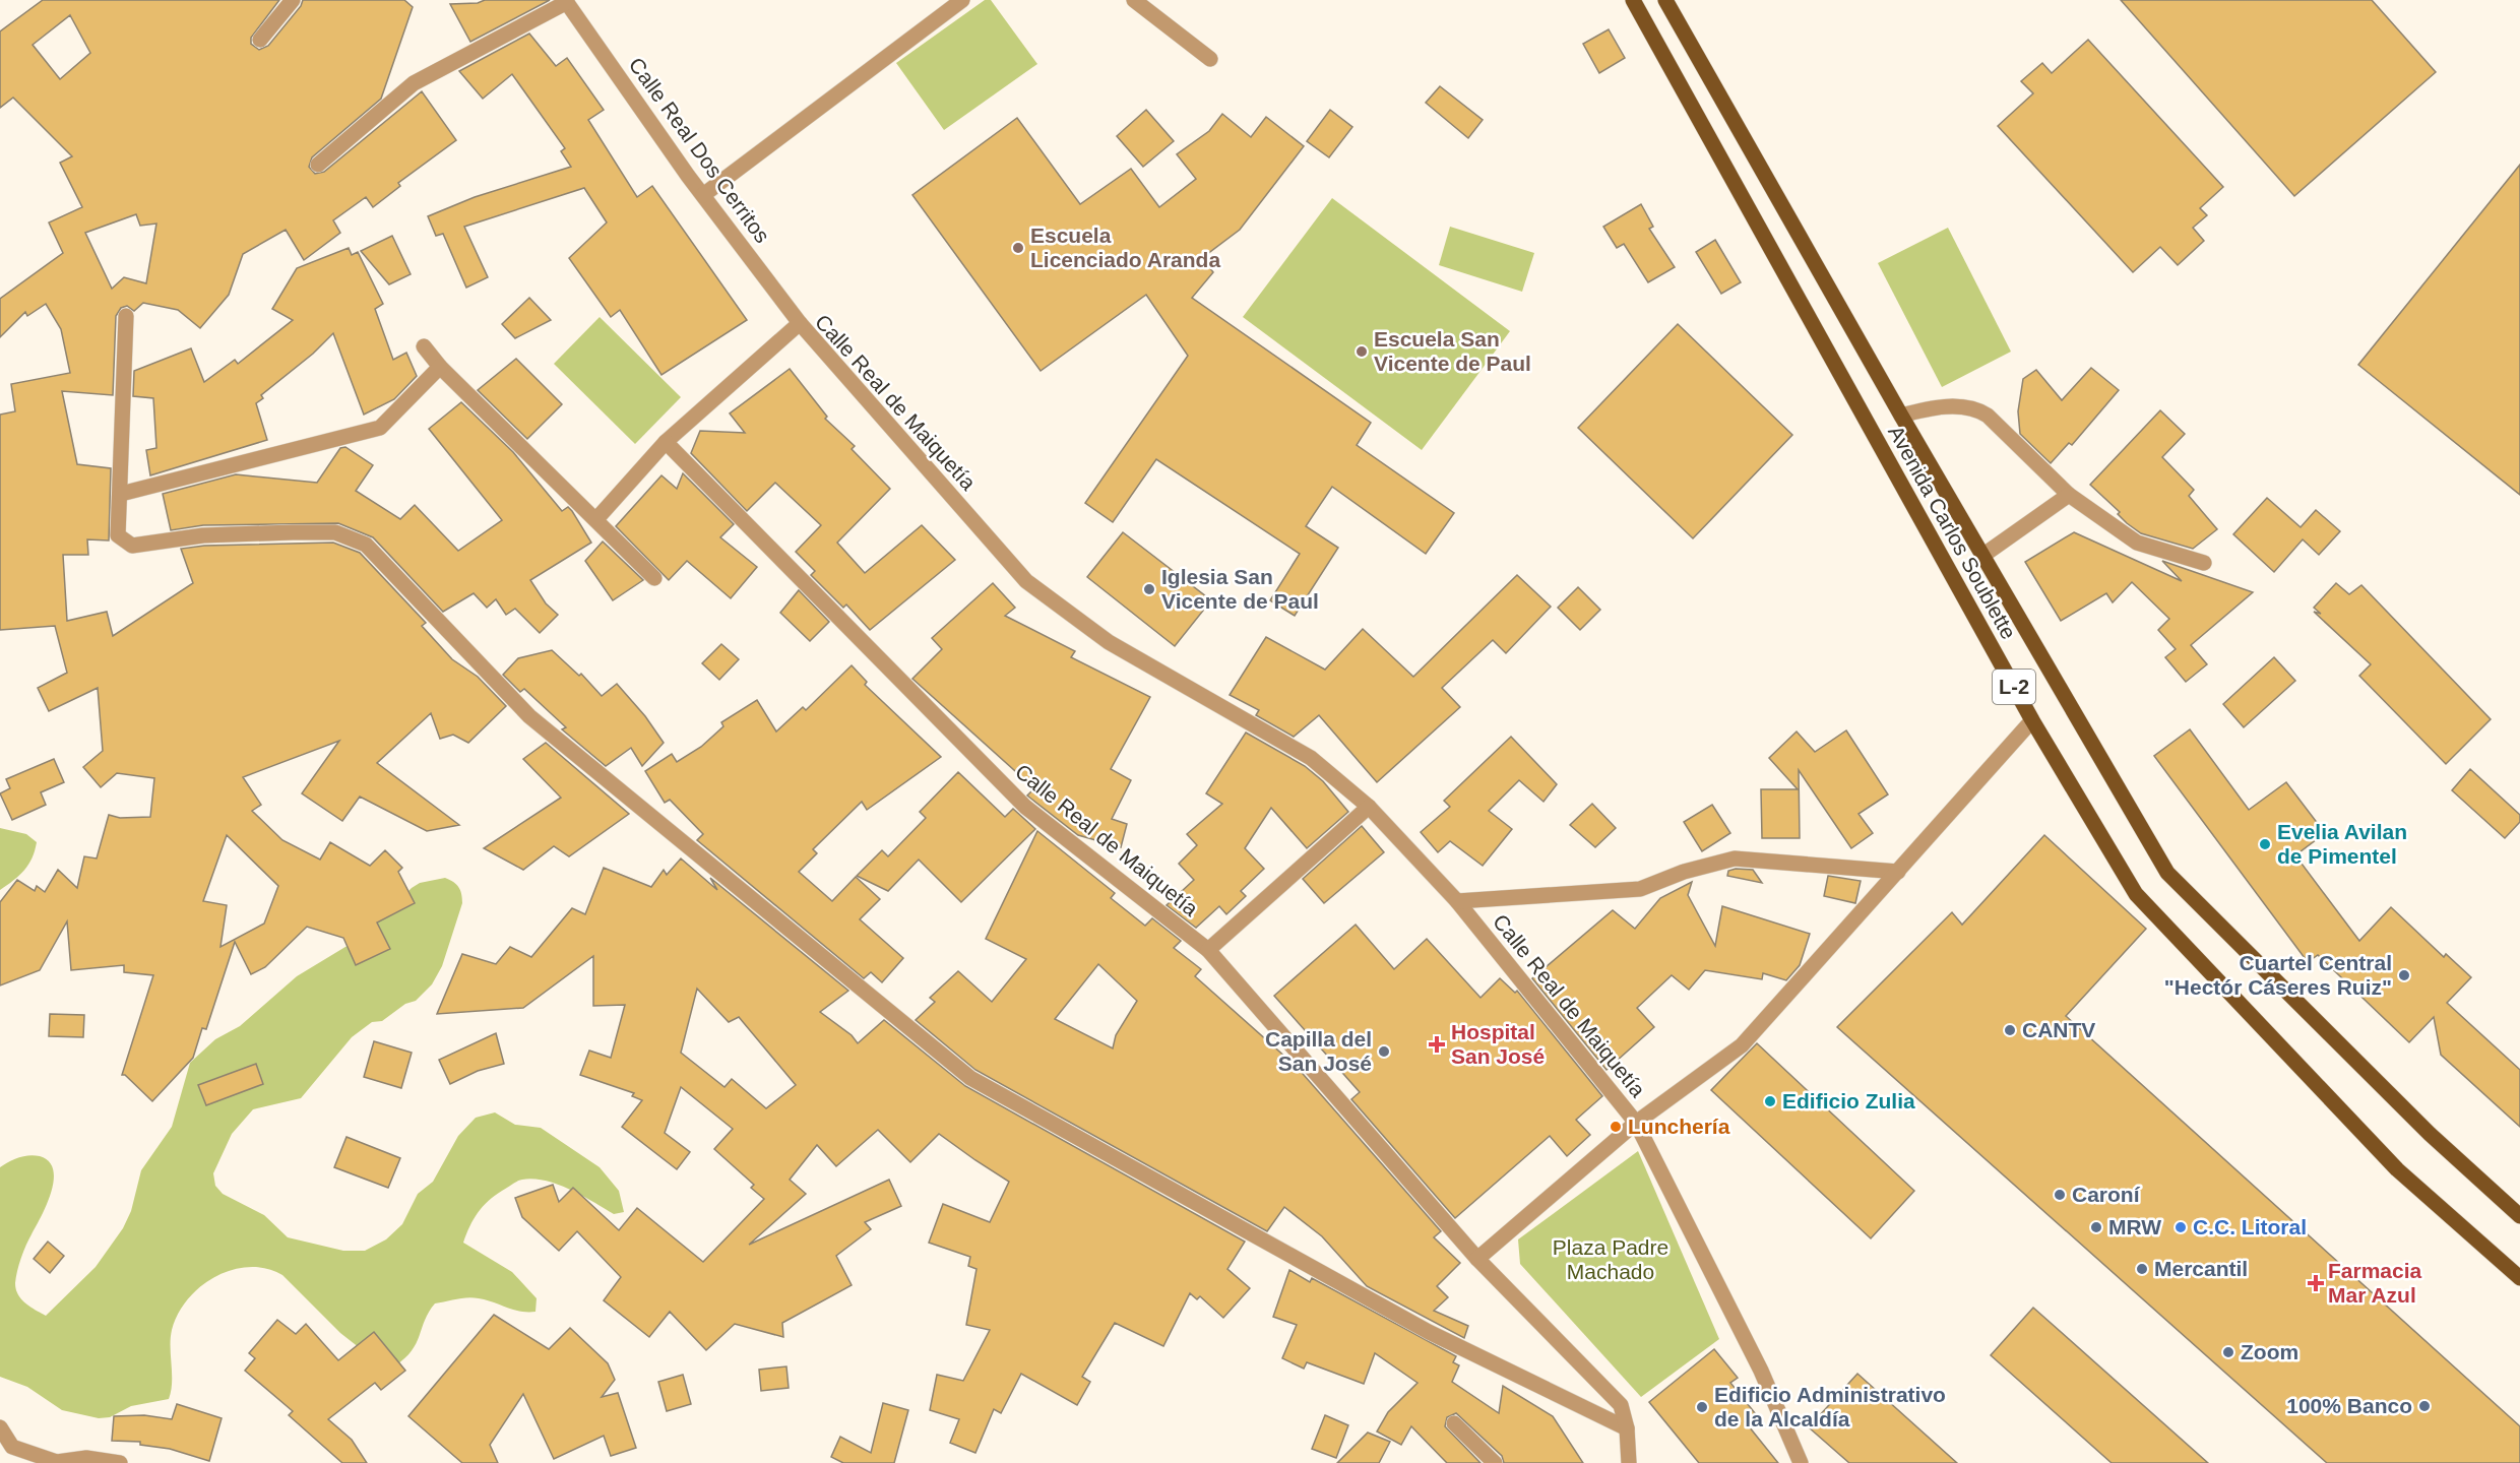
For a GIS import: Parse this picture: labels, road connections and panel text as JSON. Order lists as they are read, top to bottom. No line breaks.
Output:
{"streets":{"main road":["Avenida Carlos Soublette","L-2"],"street":["Calle Real Dos Cerritos","Calle Real de Maiquetía"]},"crossings":[["Calle Real Dos Cerritos","Calle Real de Maiquetía"]],"parks":["Plaza Padre Machado"],"places":{"other":["Escuela Licenciado Aranda","Escuela San Vicente de Paul","Iglesia San Vicente de Paul","Evelia Avilan de Pimentel","Cuartel Central \"Hectór Cáseres Ruiz\"","CANTV","Capilla del San José","Edificio Zulia","Lunchería","Caroní","MRW","C.C. Litoral","Mercantil","Zoom","100% Banco","Edificio Administrativo de la Alcaldía"],"health":["Hospital San José","Farmacia Mar Azul"]}}
